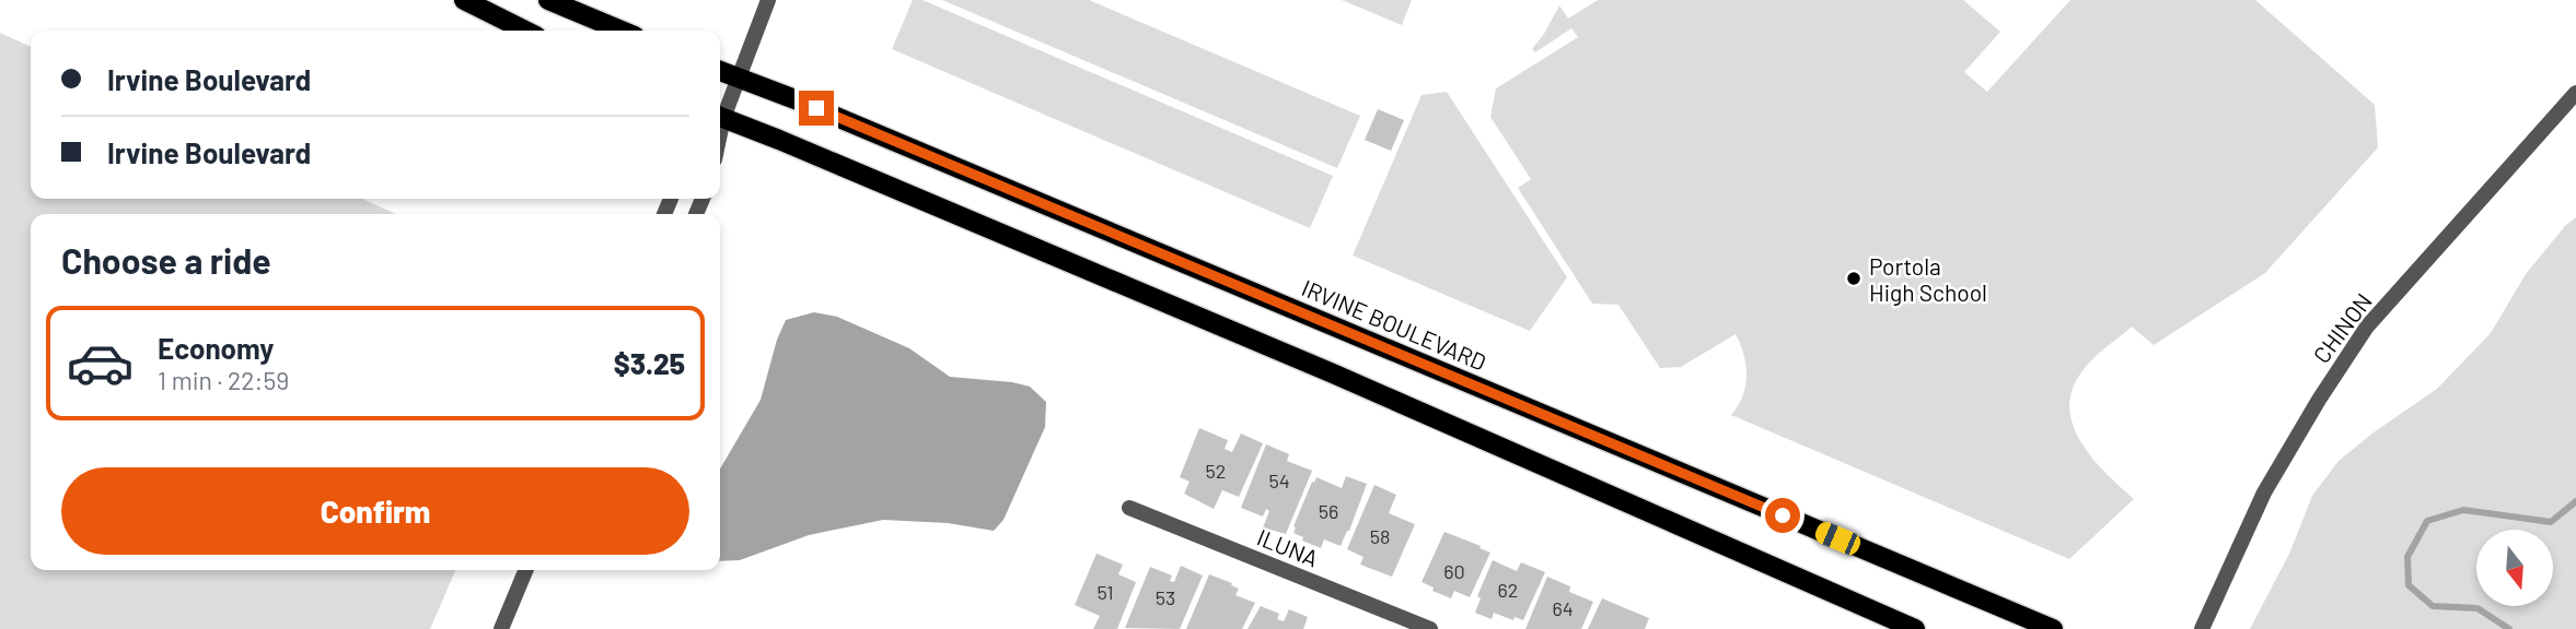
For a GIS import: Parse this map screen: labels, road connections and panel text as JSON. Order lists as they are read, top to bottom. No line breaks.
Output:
{"streets":{"main road":["IRVINE BOULEVARD"],"street":["CHINON","ILUNA"]},"places":["Portola High School"],"house_numbers":["52","54","56","58","60","62","51","53","64"],"north":"bottom","page":{"banner":["Irvine Boulevard","Irvine Boulevard"],"heading":"Choose a ride","list":[{"name":"Economy","note":"1 min · 22:59","value":"$3.25"}],"buttons":"Confirm"}}
